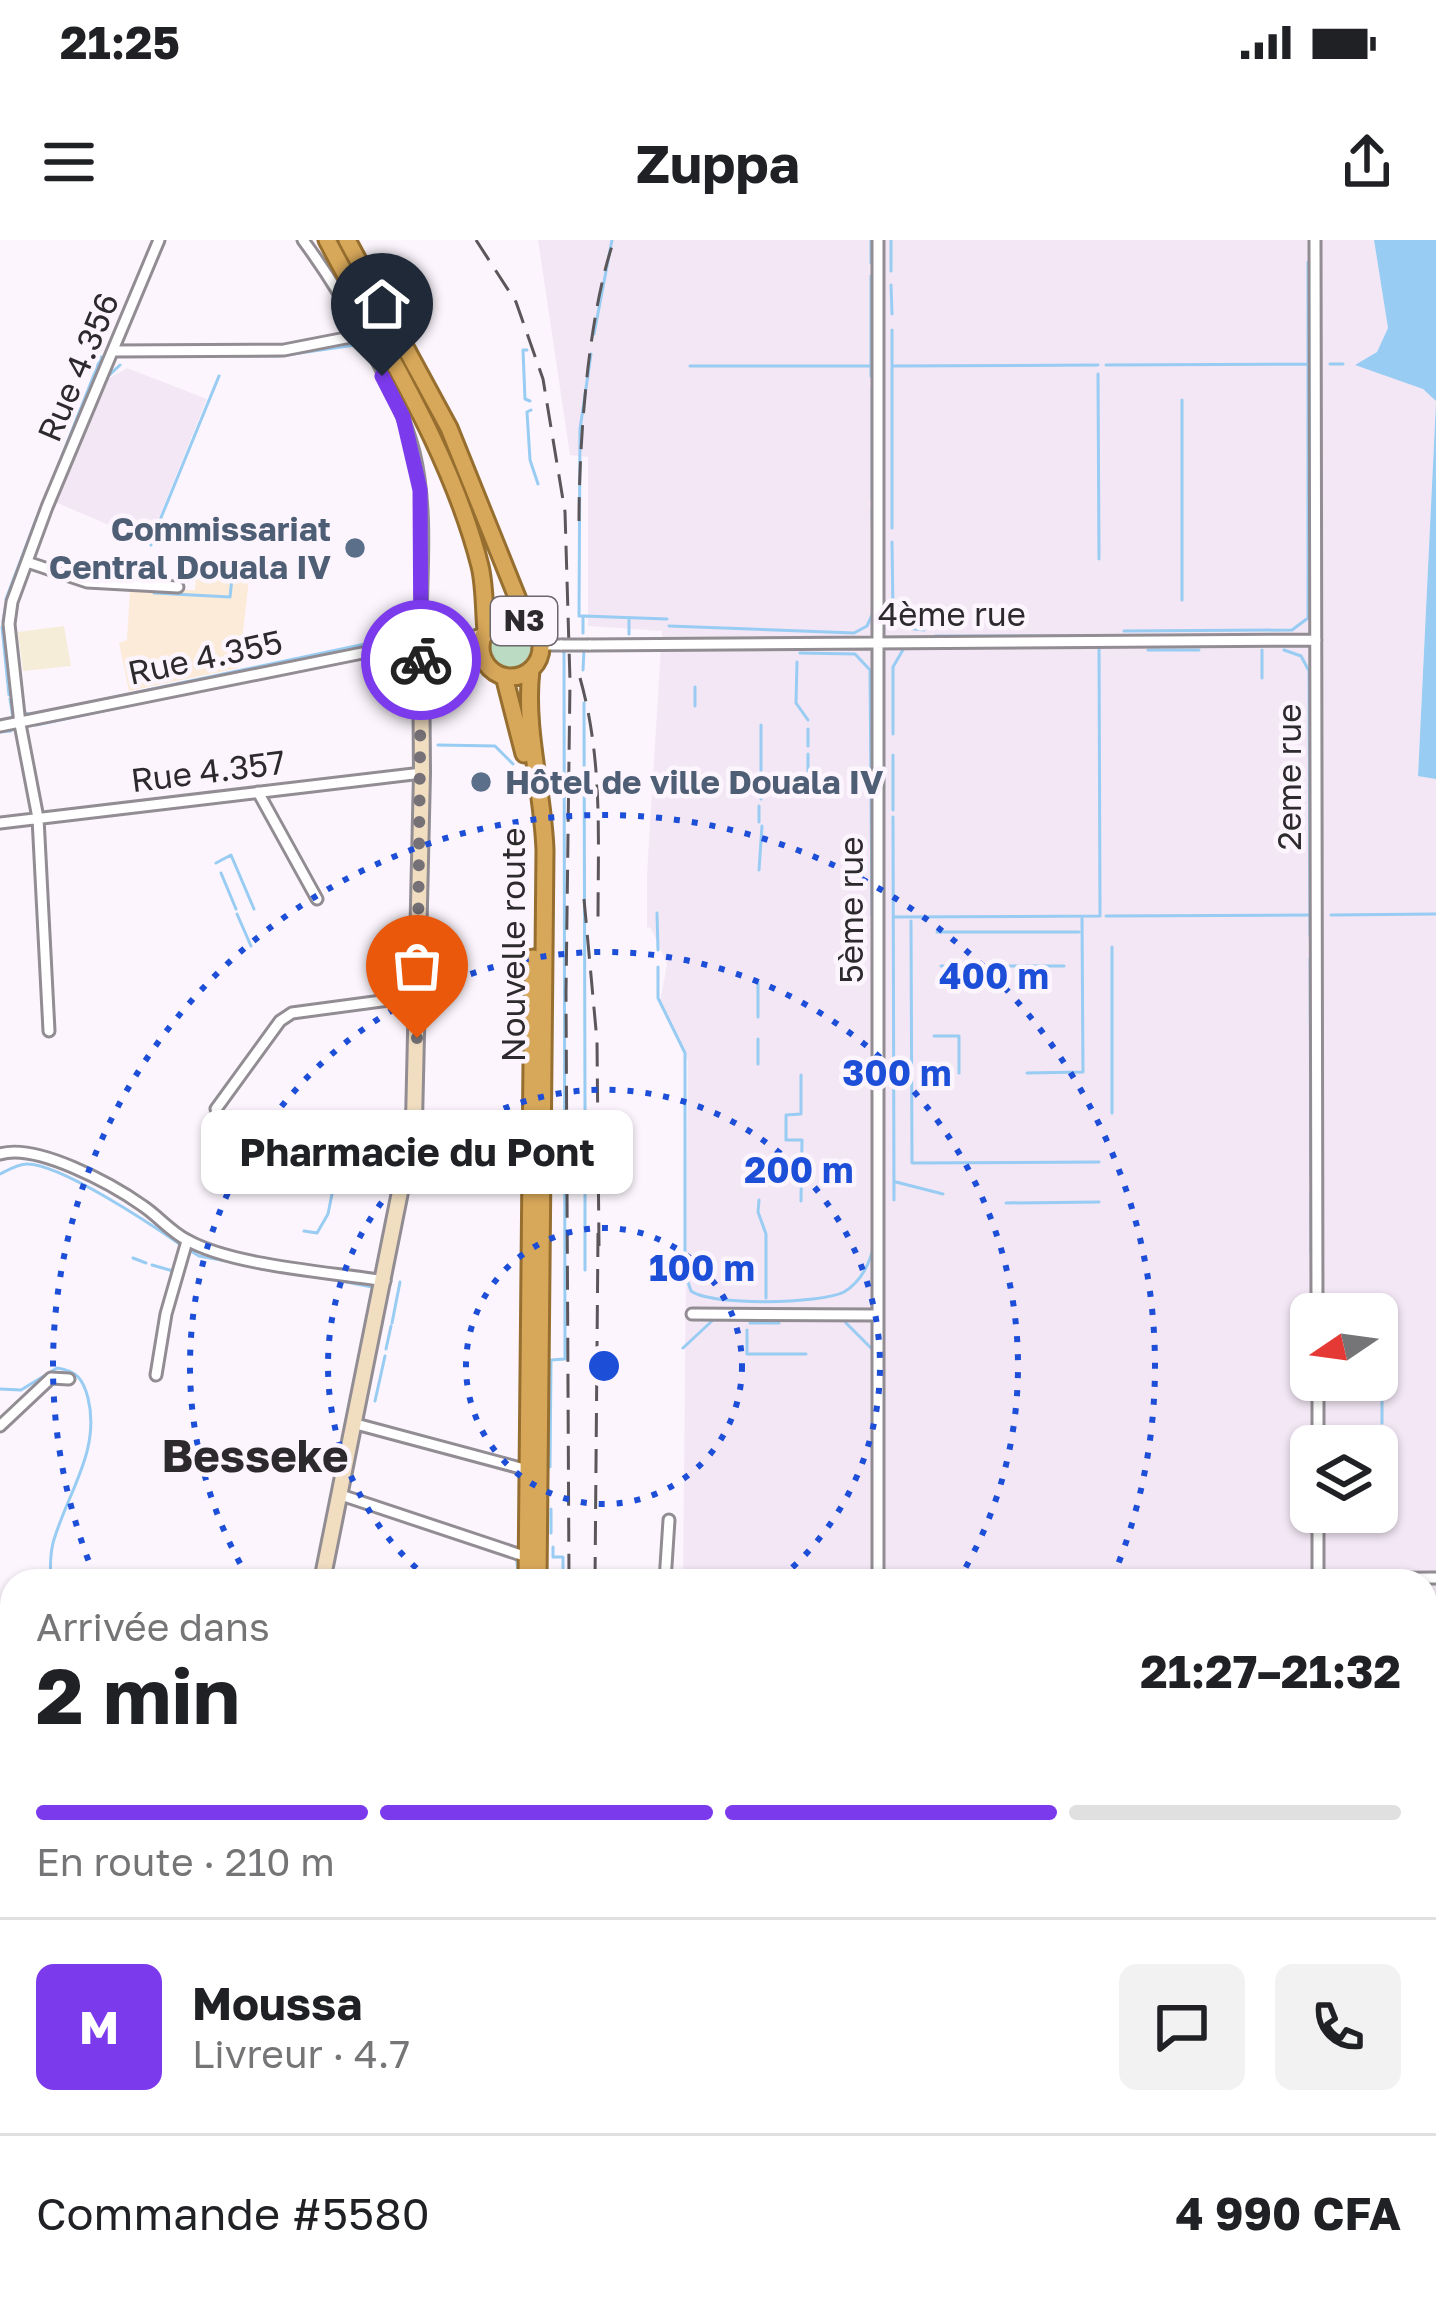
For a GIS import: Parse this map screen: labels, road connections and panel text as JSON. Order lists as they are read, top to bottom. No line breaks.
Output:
{"streets":{"highway":["N3","Nouvelle route"],"street":["Rue 4.356","4ème rue","Rue 4.355","Rue 4.357","2eme rue","5ème rue"]},"crossings":[["Rue 4.356","Rue 4.355"],["Rue 4.356","Rue 4.357"],["4ème rue","N3"],["4ème rue","2eme rue"],["4ème rue","5ème rue"],["4ème rue","Nouvelle route"],["N3","Nouvelle route"]],"districts":["Besseke"],"places":["Commissariat Central Douala IV","Hôtel de ville Douala IV","Pharmacie du Pont"],"north":"left","page":{"status":"21:25","header":"Zuppa","bubble":"Pharmacie du Pont","heading":["2 min","Arrivée dans","21:27–21:32"],"panel":["Moussa","Livreur · 4.7","Commande #5580","4 990 CFA"],"bar":"En route · 210 m","round":"M"},"rings":["400 m","300 m","200 m","100 m"]}
